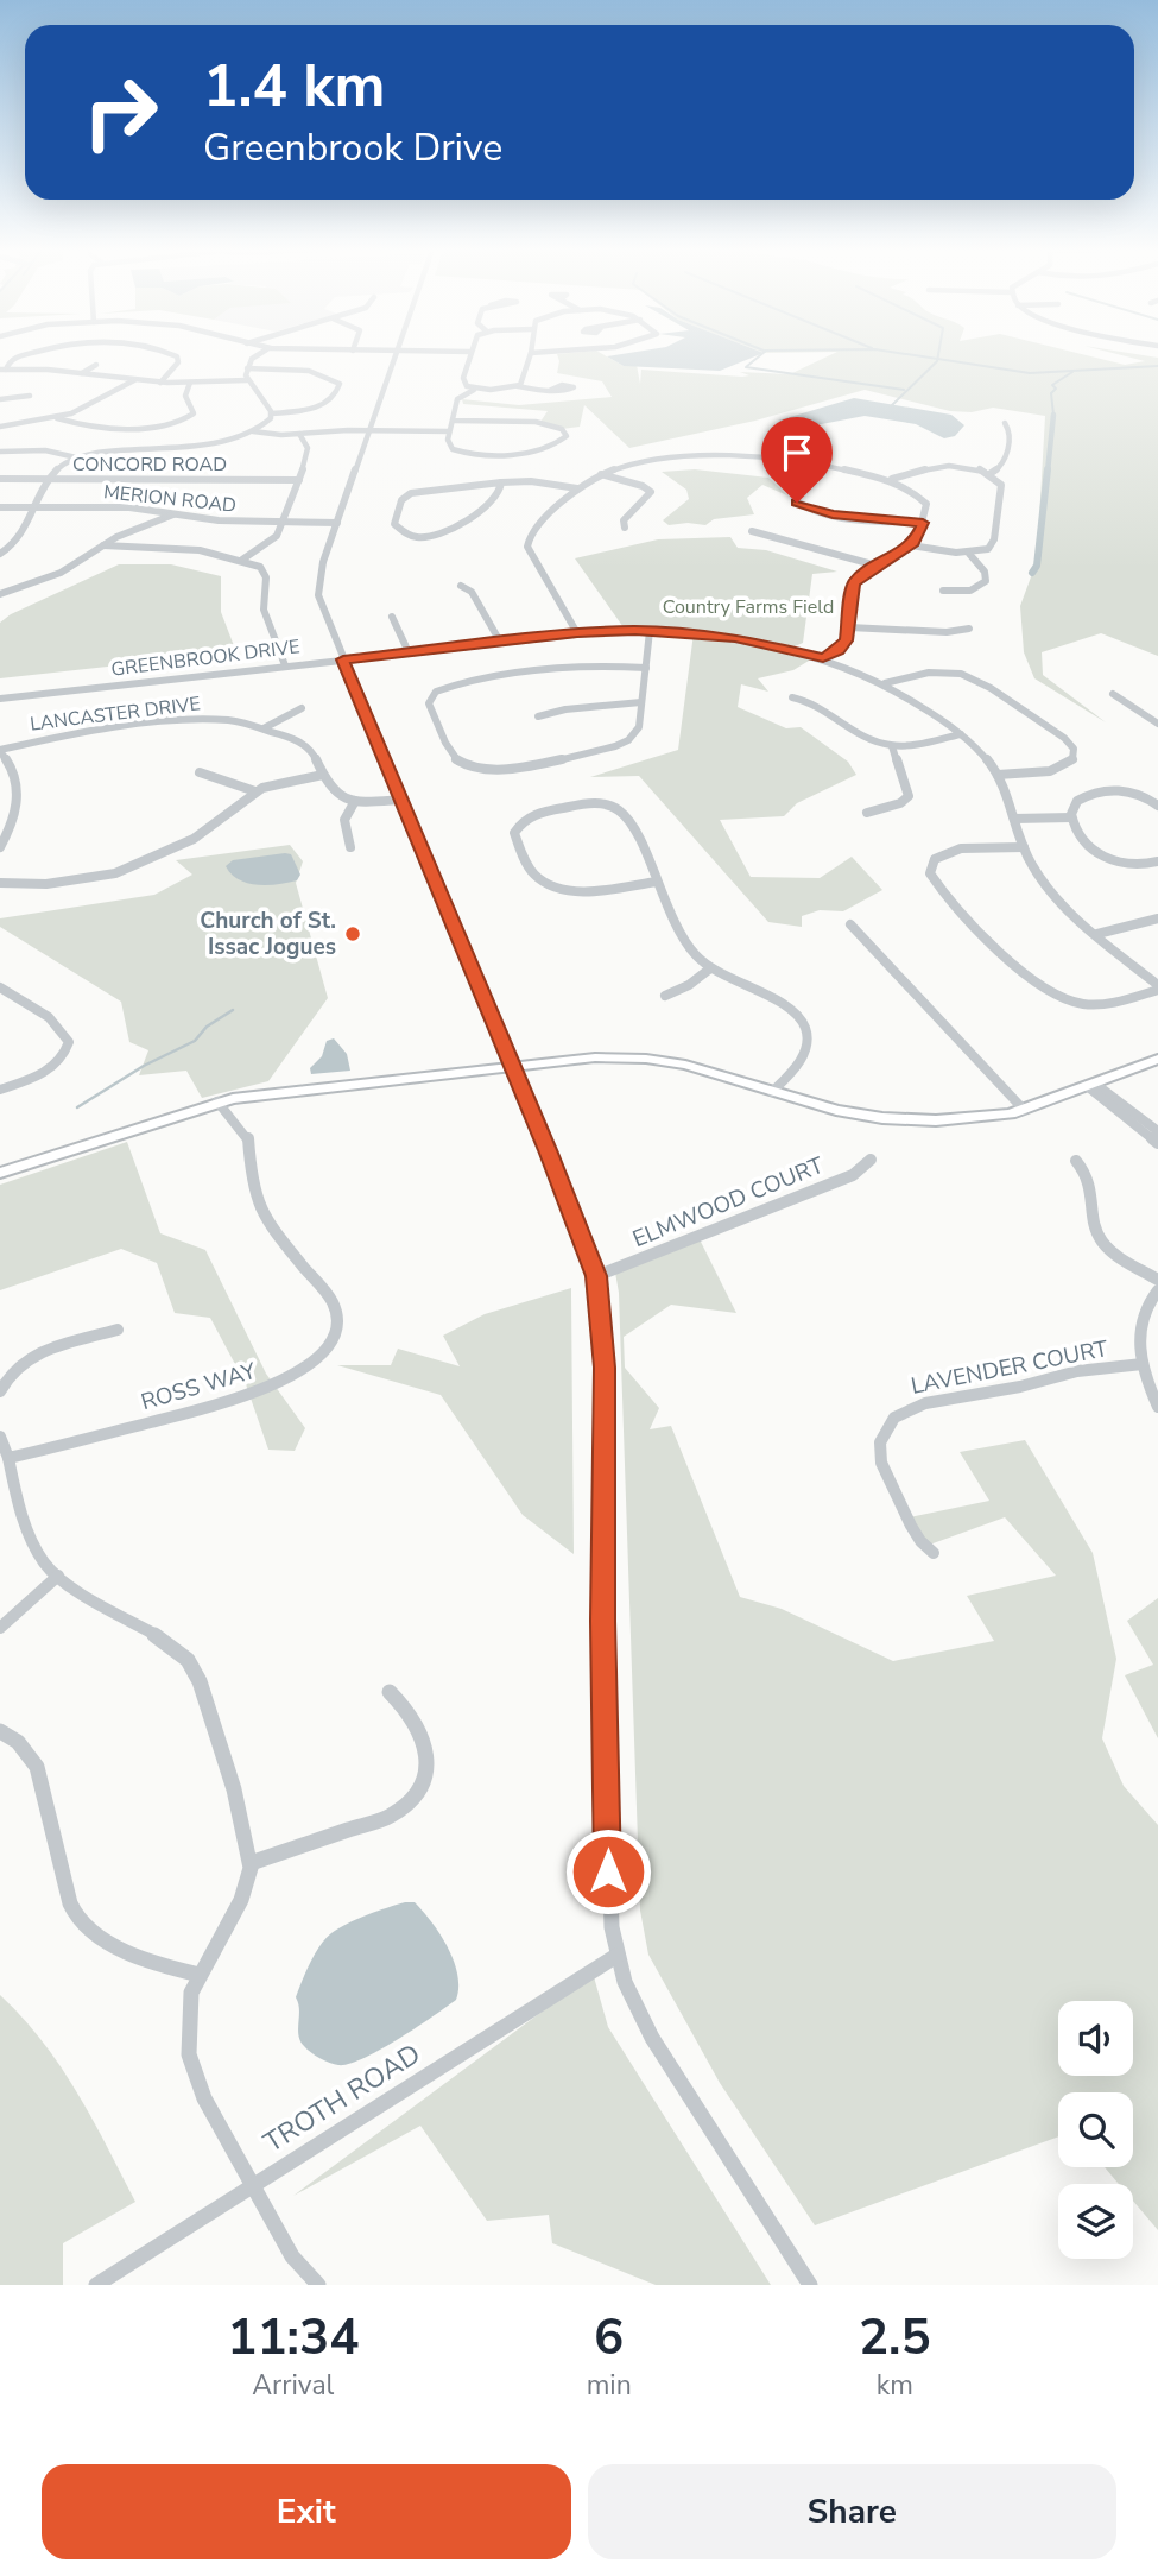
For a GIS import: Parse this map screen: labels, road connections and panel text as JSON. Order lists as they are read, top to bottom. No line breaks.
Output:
{"streets":{"street":["CONCORD ROAD","MERION ROAD","GREENBROOK DRIVE","LANCASTER DRIVE","ELMWOOD COURT","LAVENDER COURT","ROSS WAY","TROTH ROAD"]},"parks":["Country Farms Field"],"places":["Church of St. Issac Jogues"],"page":{"turn":["1.4 km","Greenbrook Drive"],"eta":["11:34","Arrival","6","min","2.5","km"],"buttons":["Exit","Share"]}}
